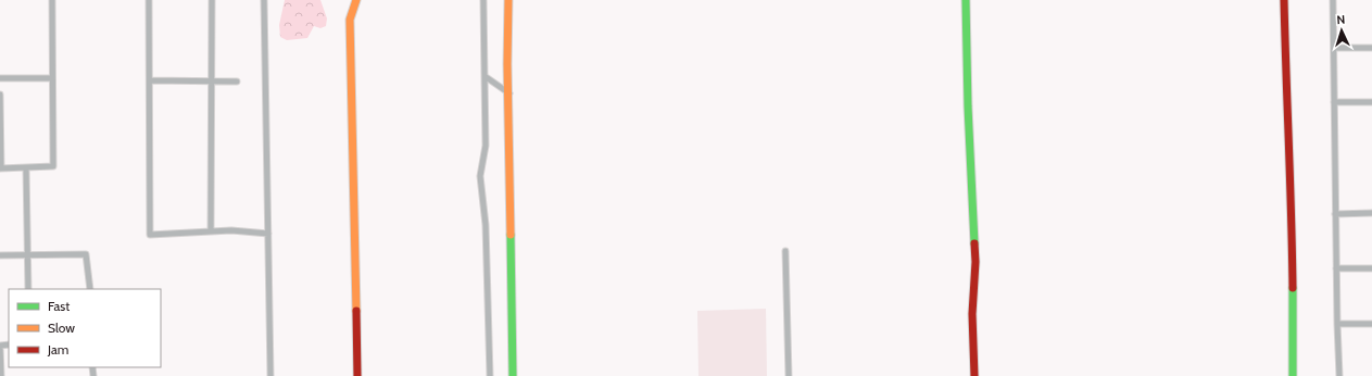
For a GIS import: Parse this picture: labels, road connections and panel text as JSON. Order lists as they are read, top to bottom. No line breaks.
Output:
{"legend":["Fast","Slow","Jam"],"north":"top"}
